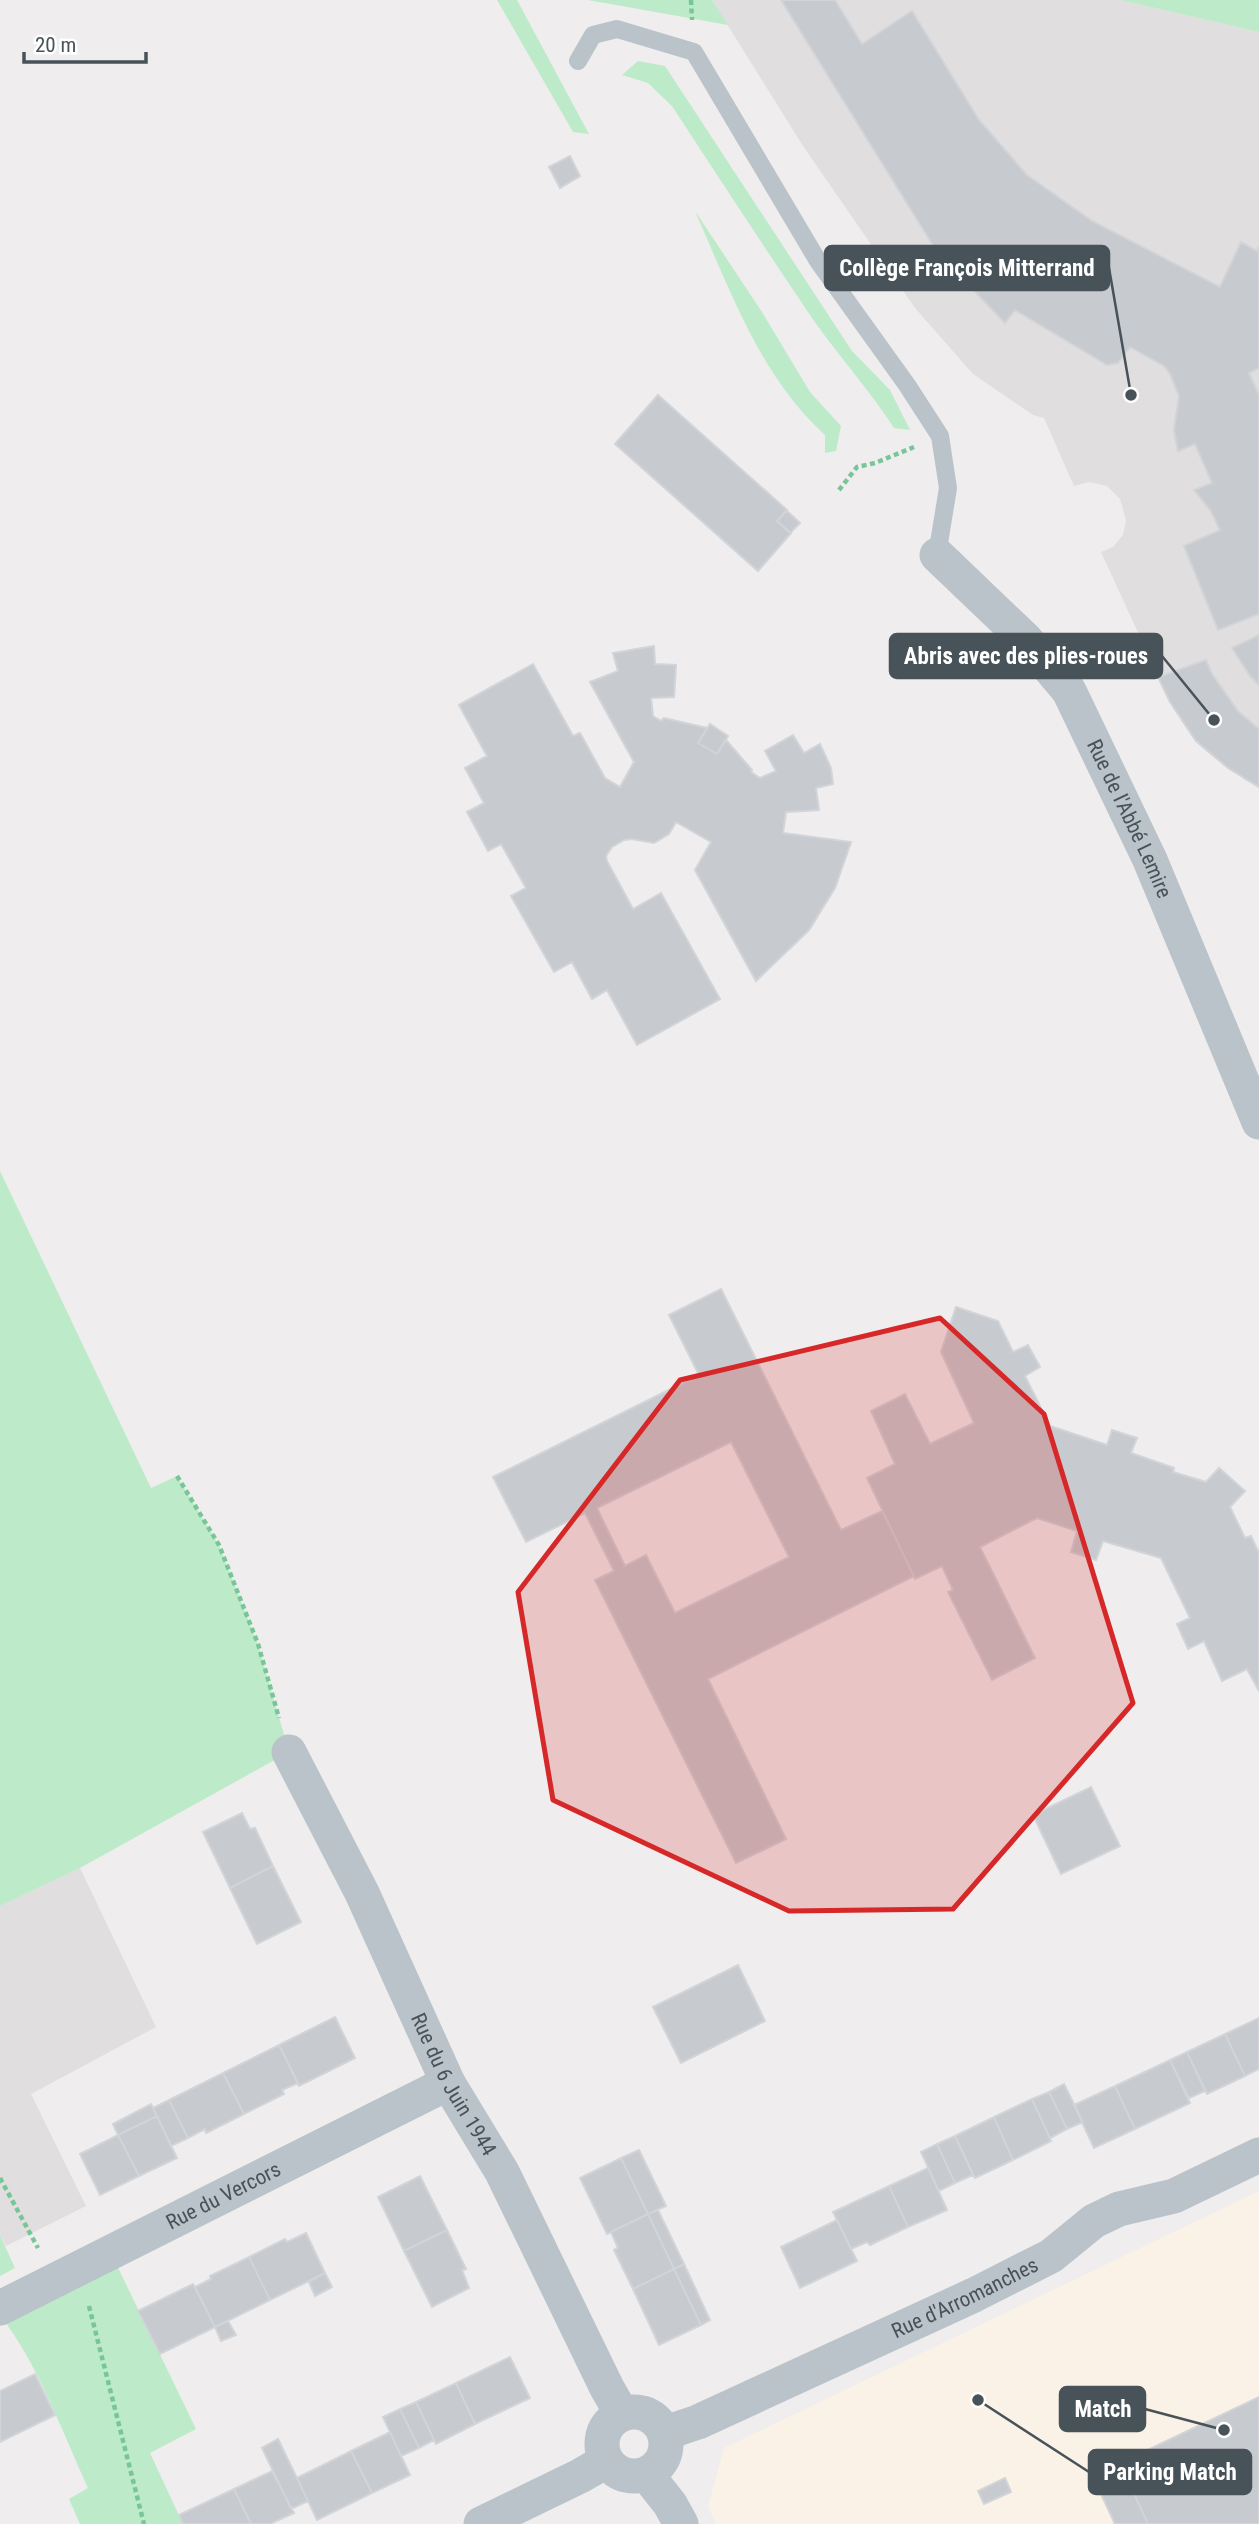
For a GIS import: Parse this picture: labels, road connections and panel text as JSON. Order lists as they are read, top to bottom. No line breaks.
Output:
{"streets":{"street":["Rue de l'Abbé Lemire","Rue du 6 Juin 1944","Rue du Vercors","Rue d'Arromanches"]},"crossings":[["Rue du 6 Juin 1944","Rue du Vercors"],["Rue du 6 Juin 1944","Rue d'Arromanches"]],"places":["Collège François Mitterrand","Abris avec des plies-roues","Parking Match","Match"],"scale_bar":"20 m"}
